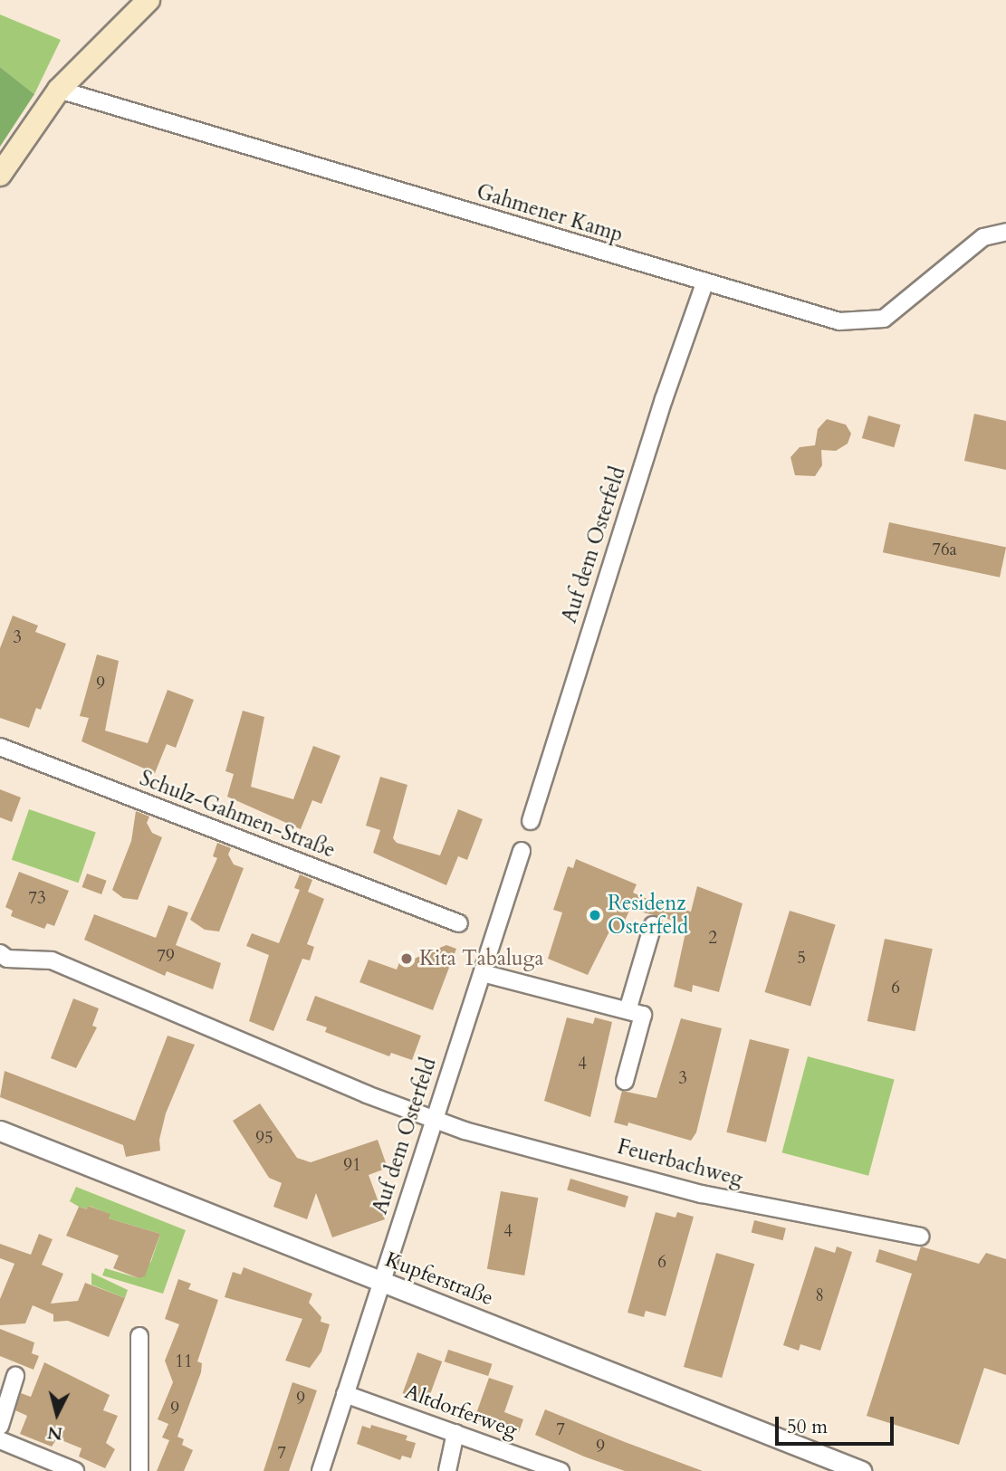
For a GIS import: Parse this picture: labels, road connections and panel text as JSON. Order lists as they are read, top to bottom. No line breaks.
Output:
{"streets":{"street":["Gahmener Kamp","Auf dem Osterfeld","Schulz-Gahmen-Straße","Feuerbachweg","Kupferstraße","Altdorferweg"]},"crossings":[["Gahmener Kamp","Auf dem Osterfeld"],["Auf dem Osterfeld","Feuerbachweg"],["Auf dem Osterfeld","Kupferstraße"],["Auf dem Osterfeld","Altdorferweg"]],"places":["Residenz Osterfeld","Kita Tabaluga"],"house_numbers":["76a","3","9","73","2","79","5","6","4","3","95","91","4","6","8","11","9","9","7","9","7"],"scale_bar":"50 m","north":"bottom"}
